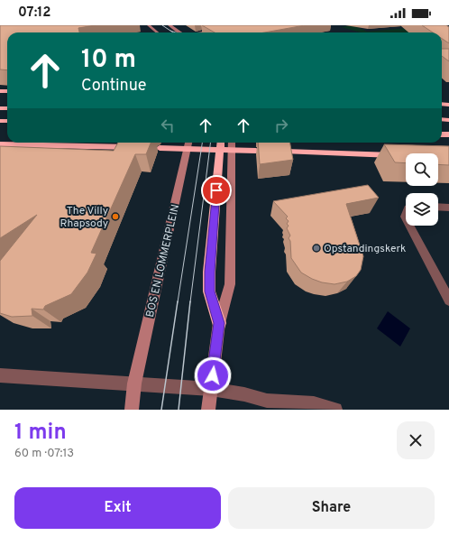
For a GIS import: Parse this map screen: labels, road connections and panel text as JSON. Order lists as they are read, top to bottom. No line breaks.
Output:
{"streets":{"main road":["BOS EN LOMMERPLEIN"]},"places":["The Villy Rhapsody","Opstandingskerk"],"page":{"status":"07:12","turn":["10 m","Continue"],"heading":["1 min","60 m · 07:13"],"buttons":["Exit","Share"]}}
